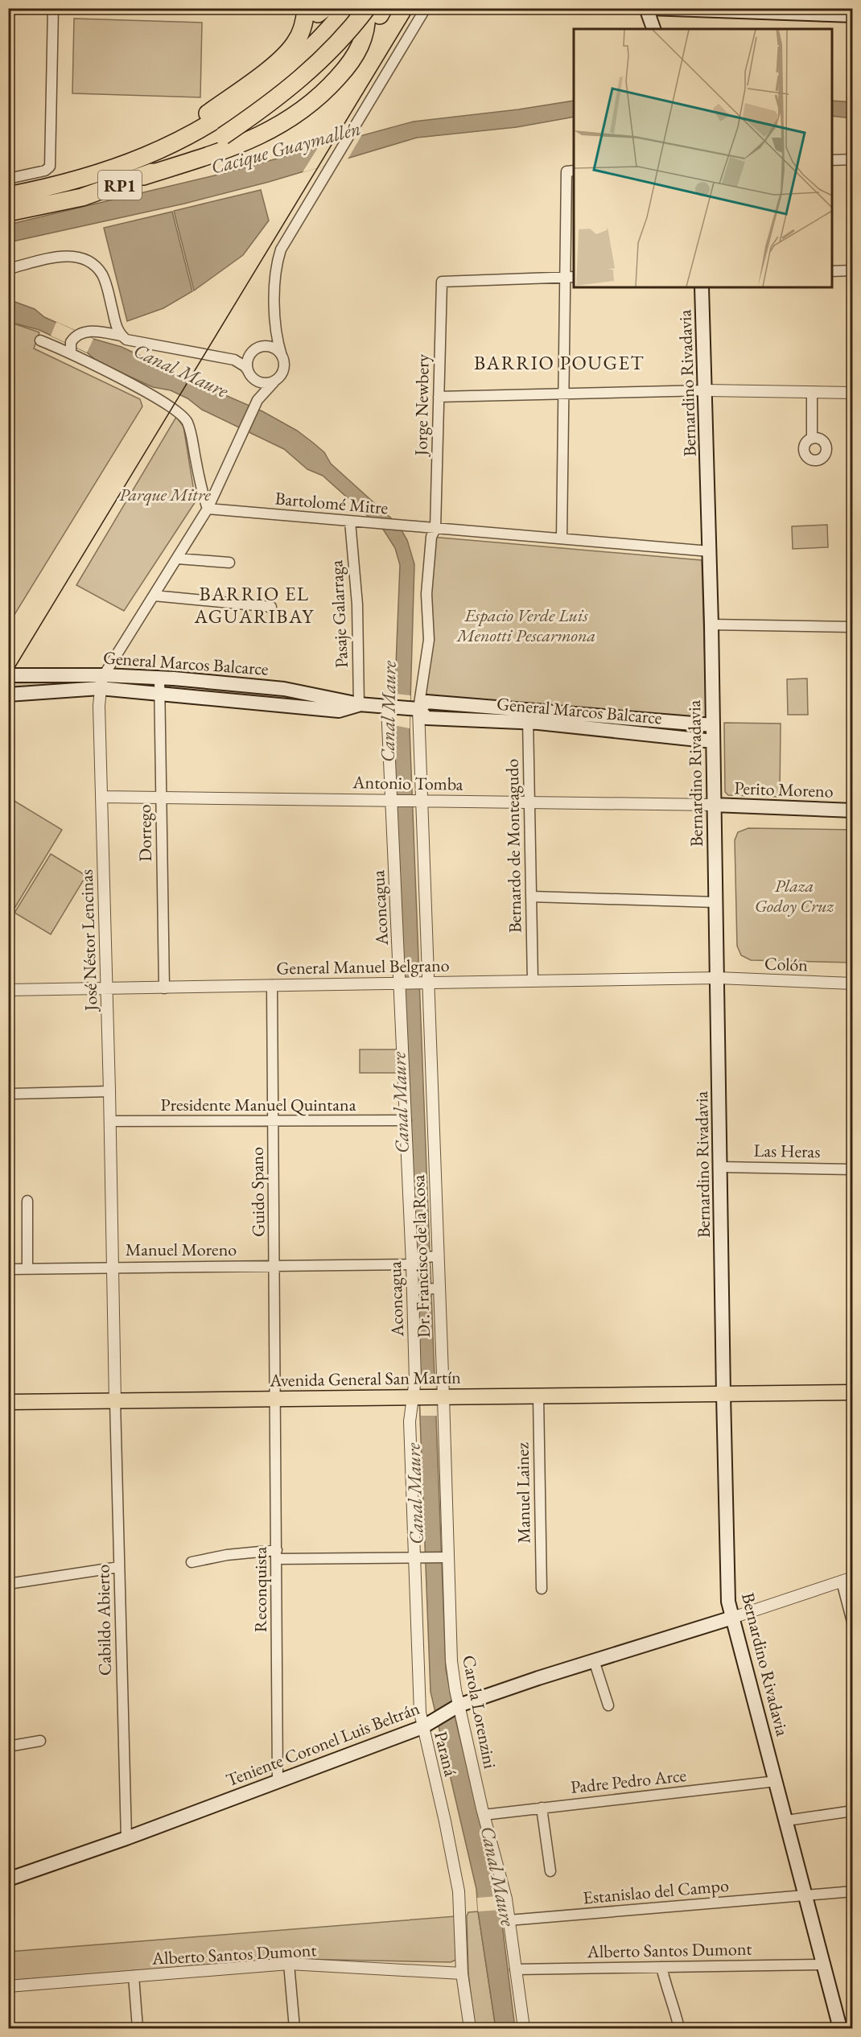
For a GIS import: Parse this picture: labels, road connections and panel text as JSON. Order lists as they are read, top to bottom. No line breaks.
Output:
{"streets":{"highway":["RP1"],"main road":["Bernardino Rivadavia","General Marcos Balcarce","Perito Moreno","Avenida General San Martín","Teniente Coronel Luis Beltrán"],"street":["Jorge Newbery","Bartolomé Mitre","Pasaje Galarraga","Antonio Tomba","Dorrego","Bernardo de Monteagudo","Aconcagua","José Néstor Lencinas","Colón","General Manuel Belgrano","Presidente Manuel Quintana","Las Heras","Guido Spano","Manuel Moreno","Dr. Francisco de la Rosa","Manuel Lainez","Reconquista","Cabildo Abierto","Carola Lorenzini","Paraná","Padre Pedro Arce","Estanislao del Campo","Alberto Santos Dumont"]},"crossings":[["Bernardino Rivadavia","Bartolomé Mitre"],["Bernardino Rivadavia","General Marcos Balcarce"],["Bernardino Rivadavia","Antonio Tomba"],["Bernardino Rivadavia","Perito Moreno"],["Bernardino Rivadavia","Colón"],["Bernardino Rivadavia","General Manuel Belgrano"],["Bernardino Rivadavia","Las Heras"],["Bernardino Rivadavia","Avenida General San Martín"],["Bernardino Rivadavia","Teniente Coronel Luis Beltrán"],["Bernardino Rivadavia","Padre Pedro Arce"],["Bernardino Rivadavia","Estanislao del Campo"],["Bernardino Rivadavia","Alberto Santos Dumont"],["Jorge Newbery","Bartolomé Mitre"],["Jorge Newbery","General Marcos Balcarce"],["Jorge Newbery","Dr. Francisco de la Rosa"],["Bartolomé Mitre","Pasaje Galarraga"],["Bartolomé Mitre","José Néstor Lencinas"],["Pasaje Galarraga","General Marcos Balcarce"],["General Marcos Balcarce","Dorrego"],["General Marcos Balcarce","Bernardo de Monteagudo"],["General Marcos Balcarce","Aconcagua"],["General Marcos Balcarce","José Néstor Lencinas"],["General Marcos Balcarce","Dr. Francisco de la Rosa"],["Antonio Tomba","Perito Moreno"],["Antonio Tomba","Dorrego"],["Antonio Tomba","Bernardo de Monteagudo"],["Antonio Tomba","Aconcagua"],["Antonio Tomba","José Néstor Lencinas"],["Antonio Tomba","Dr. Francisco de la Rosa"],["Dorrego","General Manuel Belgrano"],["Bernardo de Monteagudo","General Manuel Belgrano"],["Aconcagua","General Manuel Belgrano"],["Aconcagua","Presidente Manuel Quintana"],["Aconcagua","Manuel Moreno"],["Aconcagua","Avenida General San Martín"],["Aconcagua","Paraná"],["José Néstor Lencinas","General Manuel Belgrano"],["José Néstor Lencinas","Presidente Manuel Quintana"],["José Néstor Lencinas","Manuel Moreno"],["José Néstor Lencinas","Avenida General San Martín"],["José Néstor Lencinas","Cabildo Abierto"],["Colón","General Manuel Belgrano"],["General Manuel Belgrano","Guido Spano"],["General Manuel Belgrano","Dr. Francisco de la Rosa"],["Presidente Manuel Quintana","Guido Spano"],["Guido Spano","Manuel Moreno"],["Guido Spano","Avenida General San Martín"],["Guido Spano","Reconquista"],["Manuel Moreno","Dr. Francisco de la Rosa"],["Dr. Francisco de la Rosa","Avenida General San Martín"],["Dr. Francisco de la Rosa","Carola Lorenzini"],["Avenida General San Martín","Manuel Lainez"],["Avenida General San Martín","Reconquista"],["Avenida General San Martín","Cabildo Abierto"],["Avenida General San Martín","Carola Lorenzini"],["Avenida General San Martín","Paraná"],["Reconquista","Teniente Coronel Luis Beltrán"],["Cabildo Abierto","Teniente Coronel Luis Beltrán"],["Carola Lorenzini","Teniente Coronel Luis Beltrán"],["Carola Lorenzini","Padre Pedro Arce"],["Carola Lorenzini","Estanislao del Campo"],["Carola Lorenzini","Alberto Santos Dumont"],["Teniente Coronel Luis Beltrán","Paraná"],["Paraná","Alberto Santos Dumont"]],"districts":["BARRIO POUGET","BARRIO EL AGUARIBAY"],"water":["Cacique Guaymallén","Canal Maure"],"parks":["Parque Mitre","Espacio Verde Luis Menotti Pescarmona","Plaza Godoy Cruz"]}
